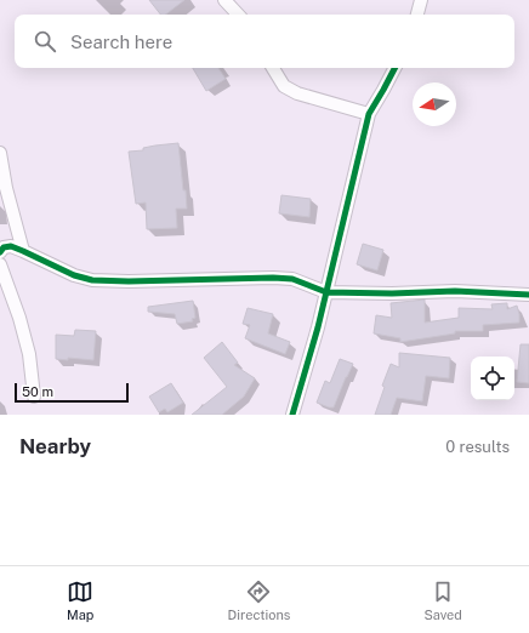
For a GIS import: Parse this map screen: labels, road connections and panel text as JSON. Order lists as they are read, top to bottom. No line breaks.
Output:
{"scale_bar":"50 m","north":"left","page":{"search":"Search here","scale":"50 m","heading":["Nearby","0 results"],"nav":["Map","Directions","Saved"]}}
